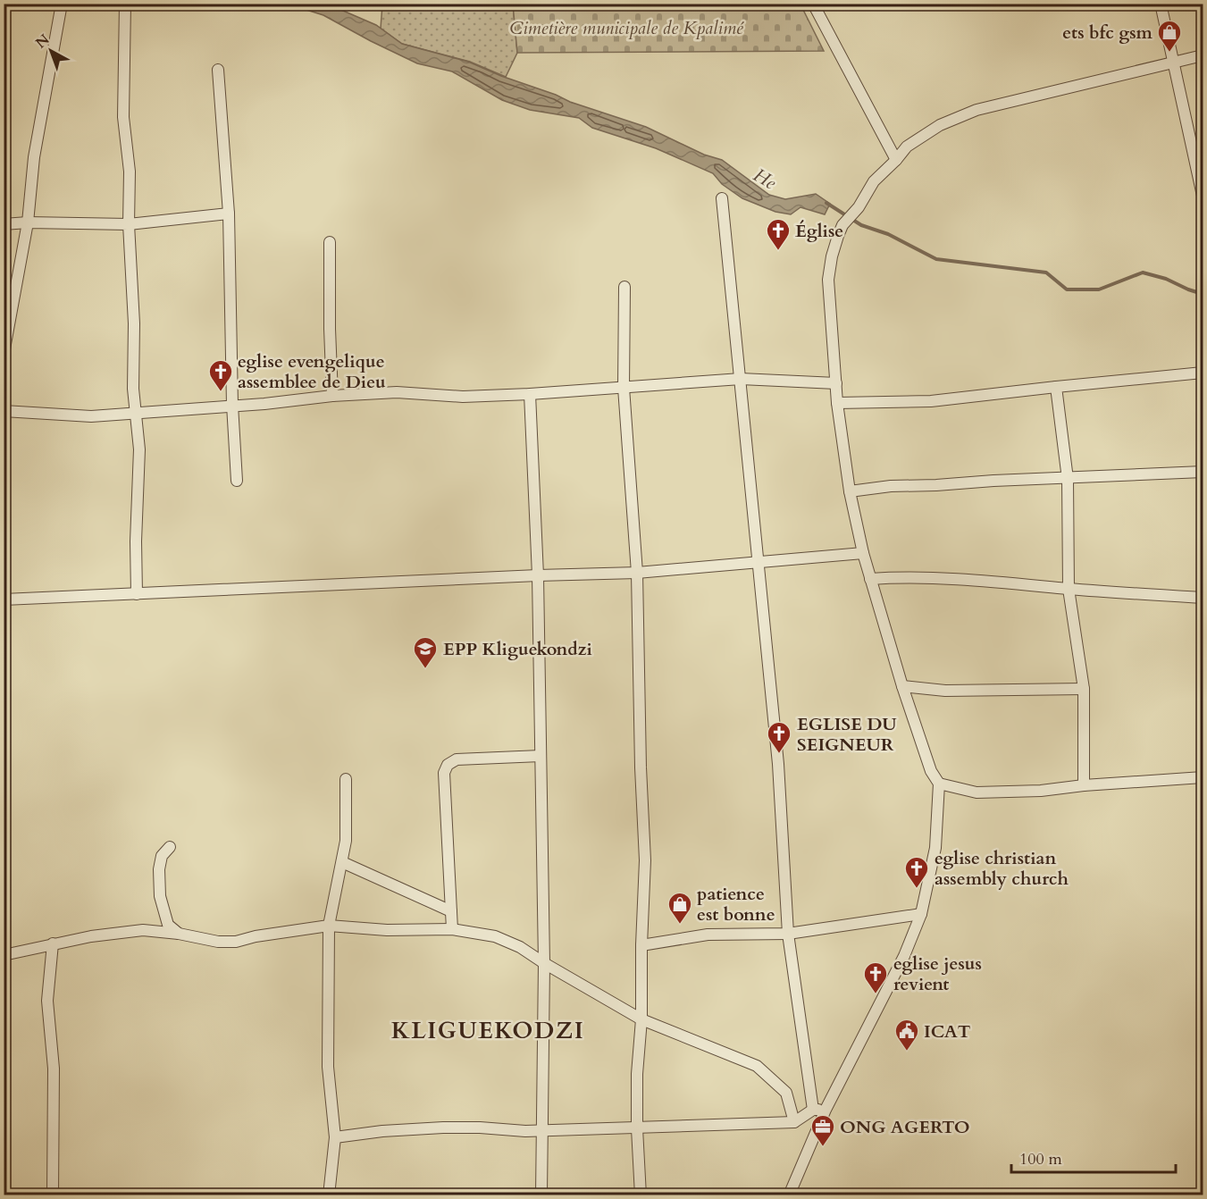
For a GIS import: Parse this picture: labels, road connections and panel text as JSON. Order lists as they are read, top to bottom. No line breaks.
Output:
{"districts":["KLIGUEKODZI"],"water":["He"],"parks":["Cimetière municipale de Kpalimé"],"places":{"shop":["ets bfc gsm","patience est bonne"],"church":["Église","eglise evengelique assemblee de Dieu","EGLISE DU SEIGNEUR","eglise christian assembly church","eglise jesus revient"],"school or university":["EPP Kliguekondzi"],"public building":["ICAT"],"office":["ONG AGERTO"]},"scale_bar":"100 m","north":"top left"}
